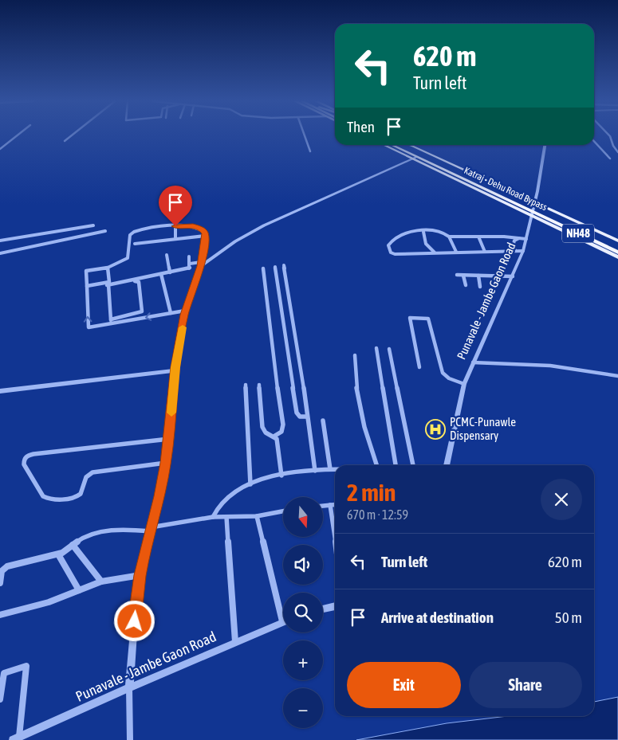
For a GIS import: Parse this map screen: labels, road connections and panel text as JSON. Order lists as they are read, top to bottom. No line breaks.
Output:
{"streets":{"highway":["Katraj - Dehu Road Bypass","NH48"],"street":["Punavale - Jambe Gaon Road"]},"places":{"hospital":["PCMC-Punawle Dispensary"]},"north":"bottom","page":{"turn":["620 m","Turn left"],"then":"Then","heading":["2 min","670 m · 12:59"],"map_buttons":["+","−"],"list":[{"name":"Turn left","value":"620 m"},{"name":"Arrive at destination","value":"50 m"}],"buttons":["Exit","Share"]}}
